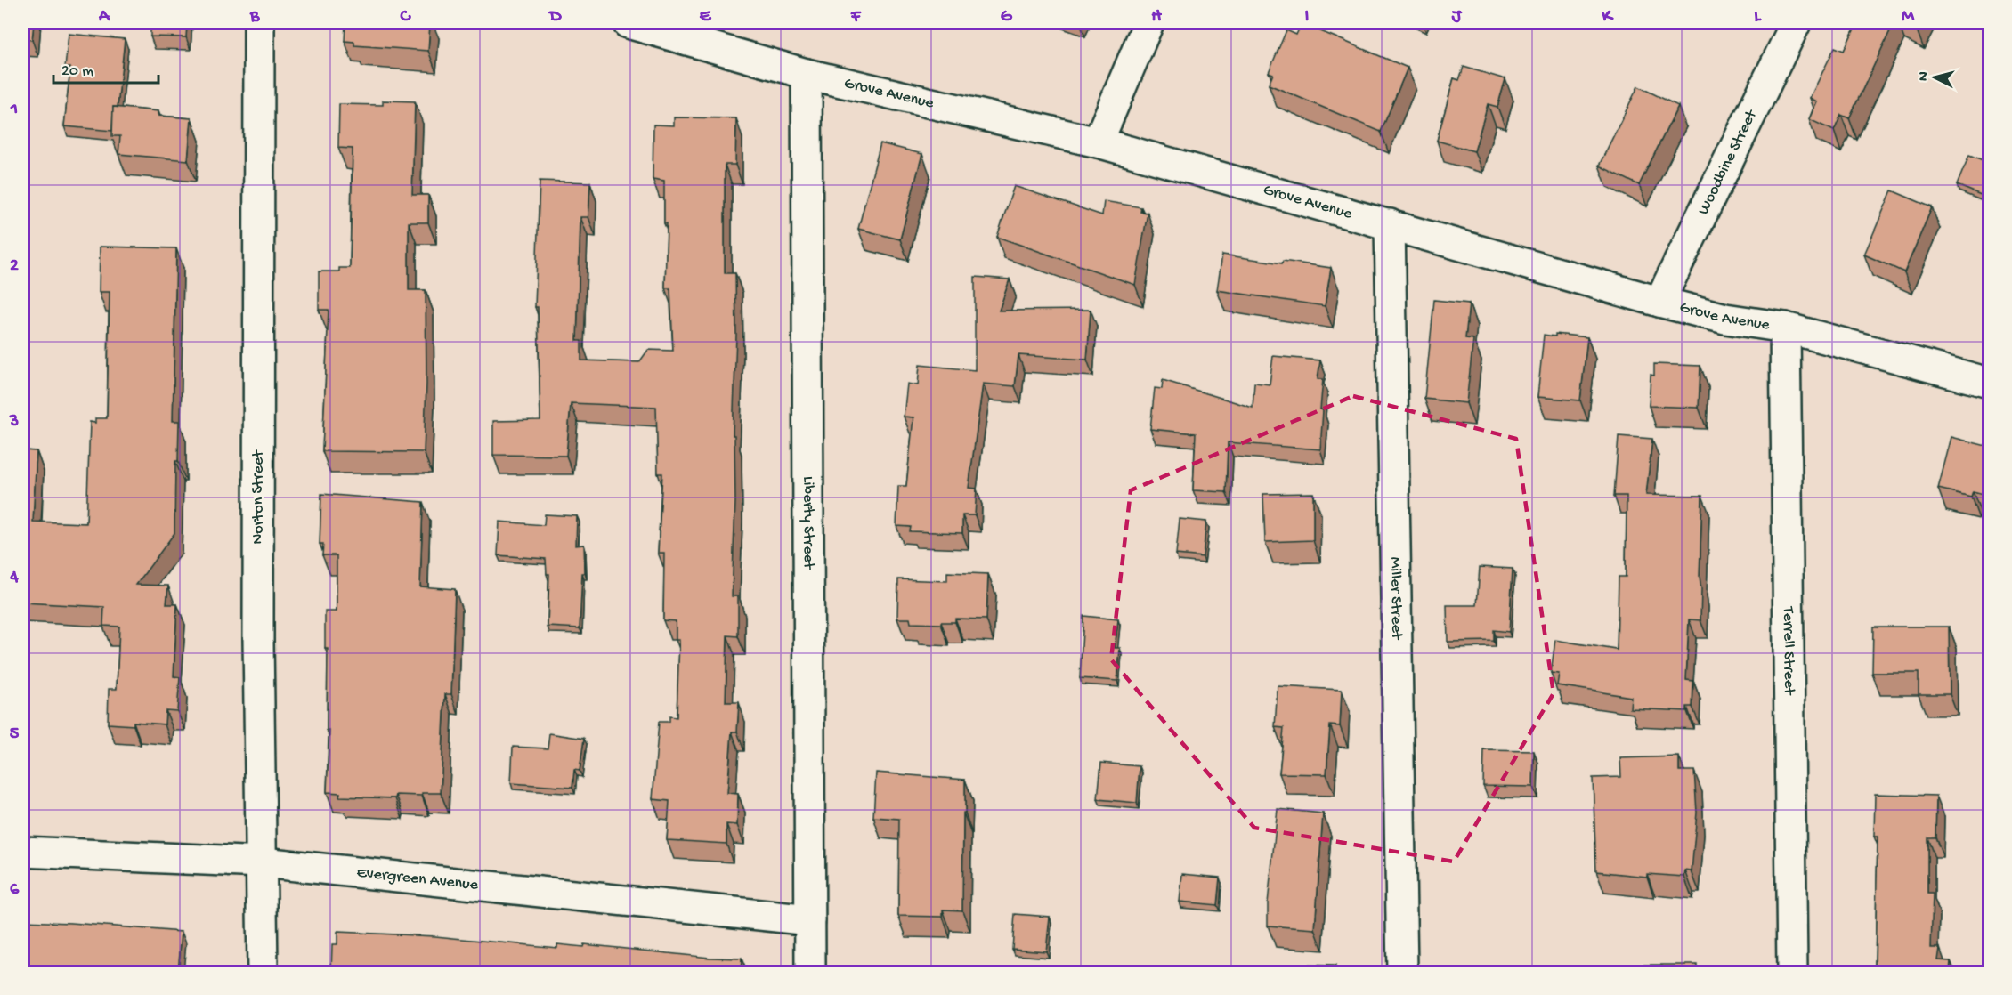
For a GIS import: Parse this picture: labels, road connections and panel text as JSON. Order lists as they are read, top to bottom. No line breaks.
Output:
{"streets":{"street":["Grove Avenue","Woodbine Street","Norton Street","Liberty Street","Miller Street","Terrell Street","Evergreen Avenue"]},"crossings":[["Grove Avenue","Woodbine Street"],["Grove Avenue","Liberty Street"],["Grove Avenue","Miller Street"],["Grove Avenue","Terrell Street"],["Norton Street","Evergreen Avenue"],["Liberty Street","Evergreen Avenue"]],"scale_bar":"20 m","north":"left","grid":{"columns":["A","B","C","D","E","F","G","H","I","J","K","L","M"],"rows":["1","2","3","4","5","6"]}}
